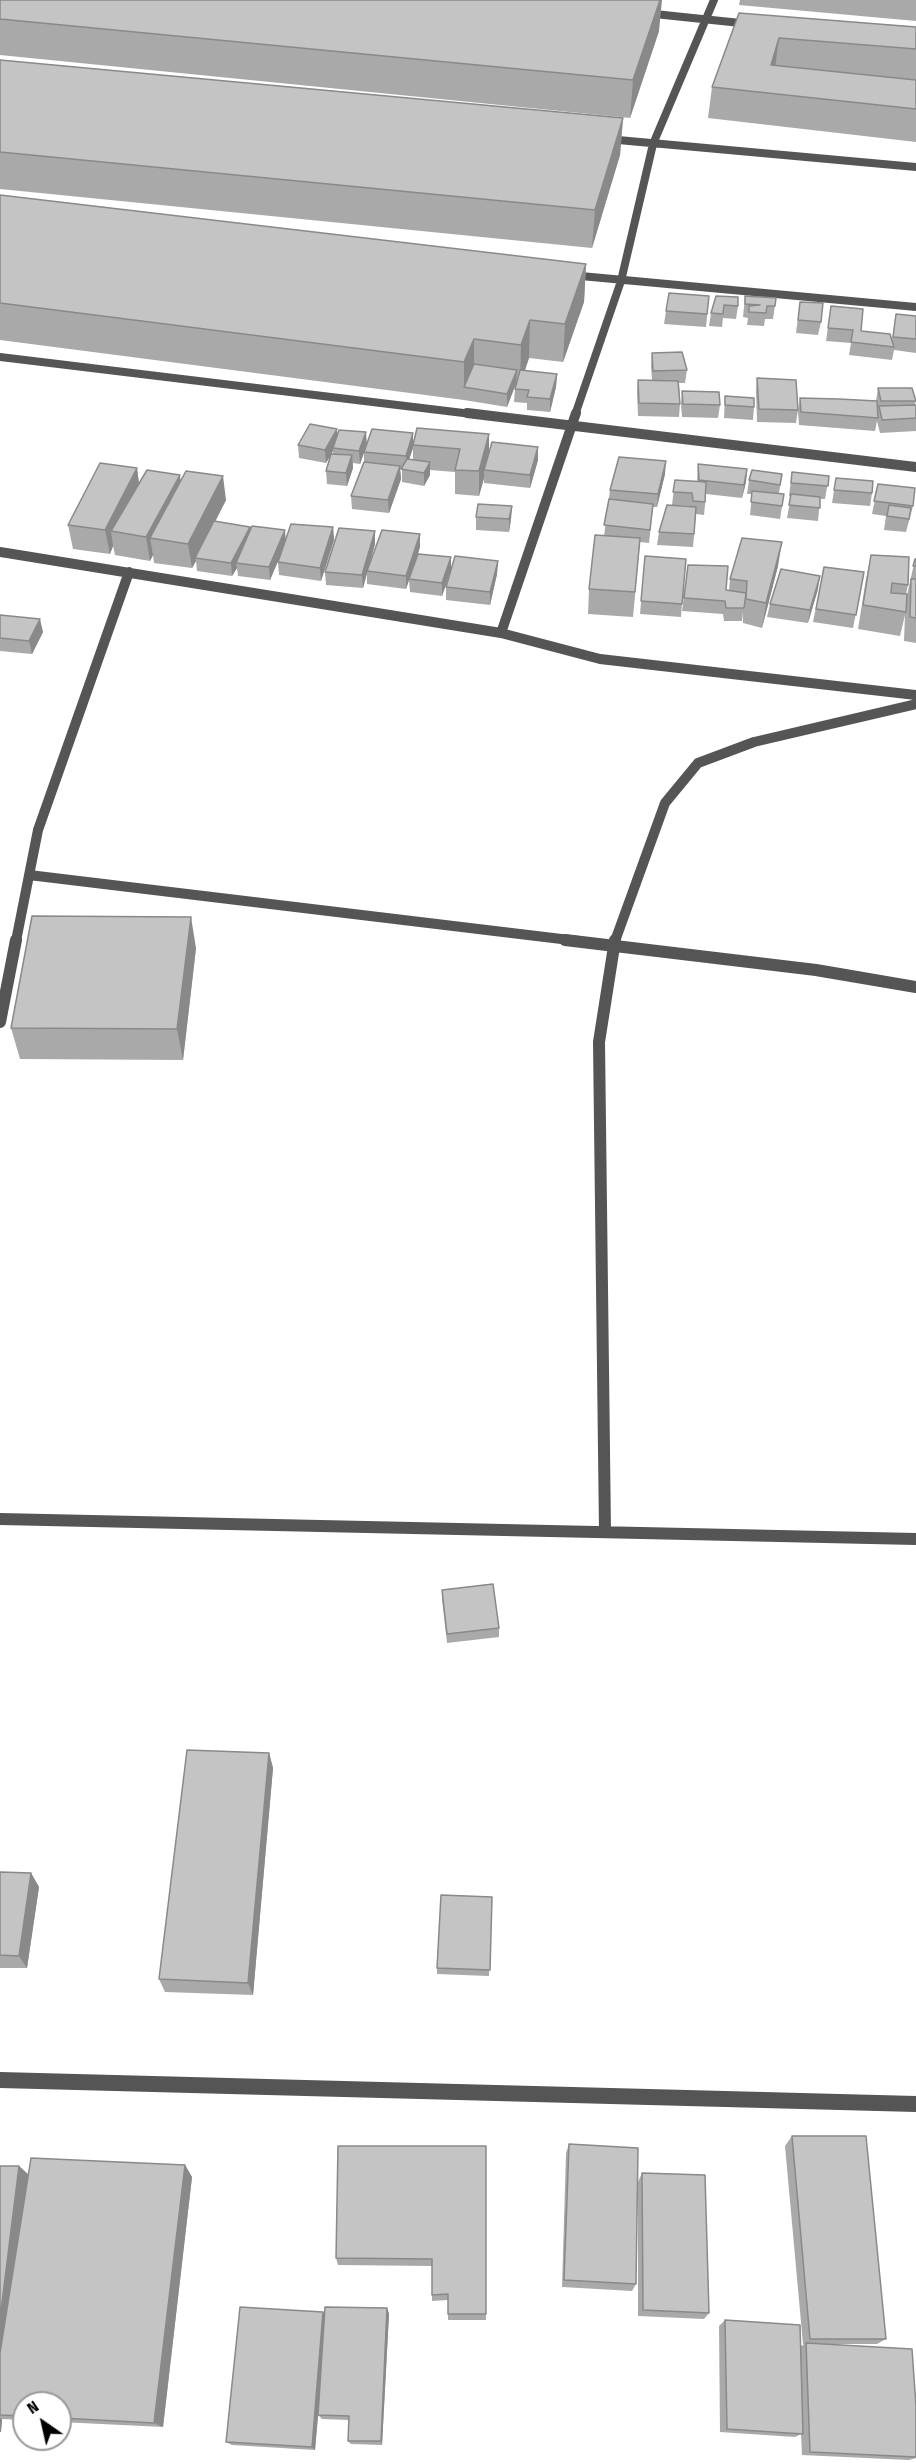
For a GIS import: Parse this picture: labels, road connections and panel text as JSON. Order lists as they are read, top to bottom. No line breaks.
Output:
{"north":"top left"}
